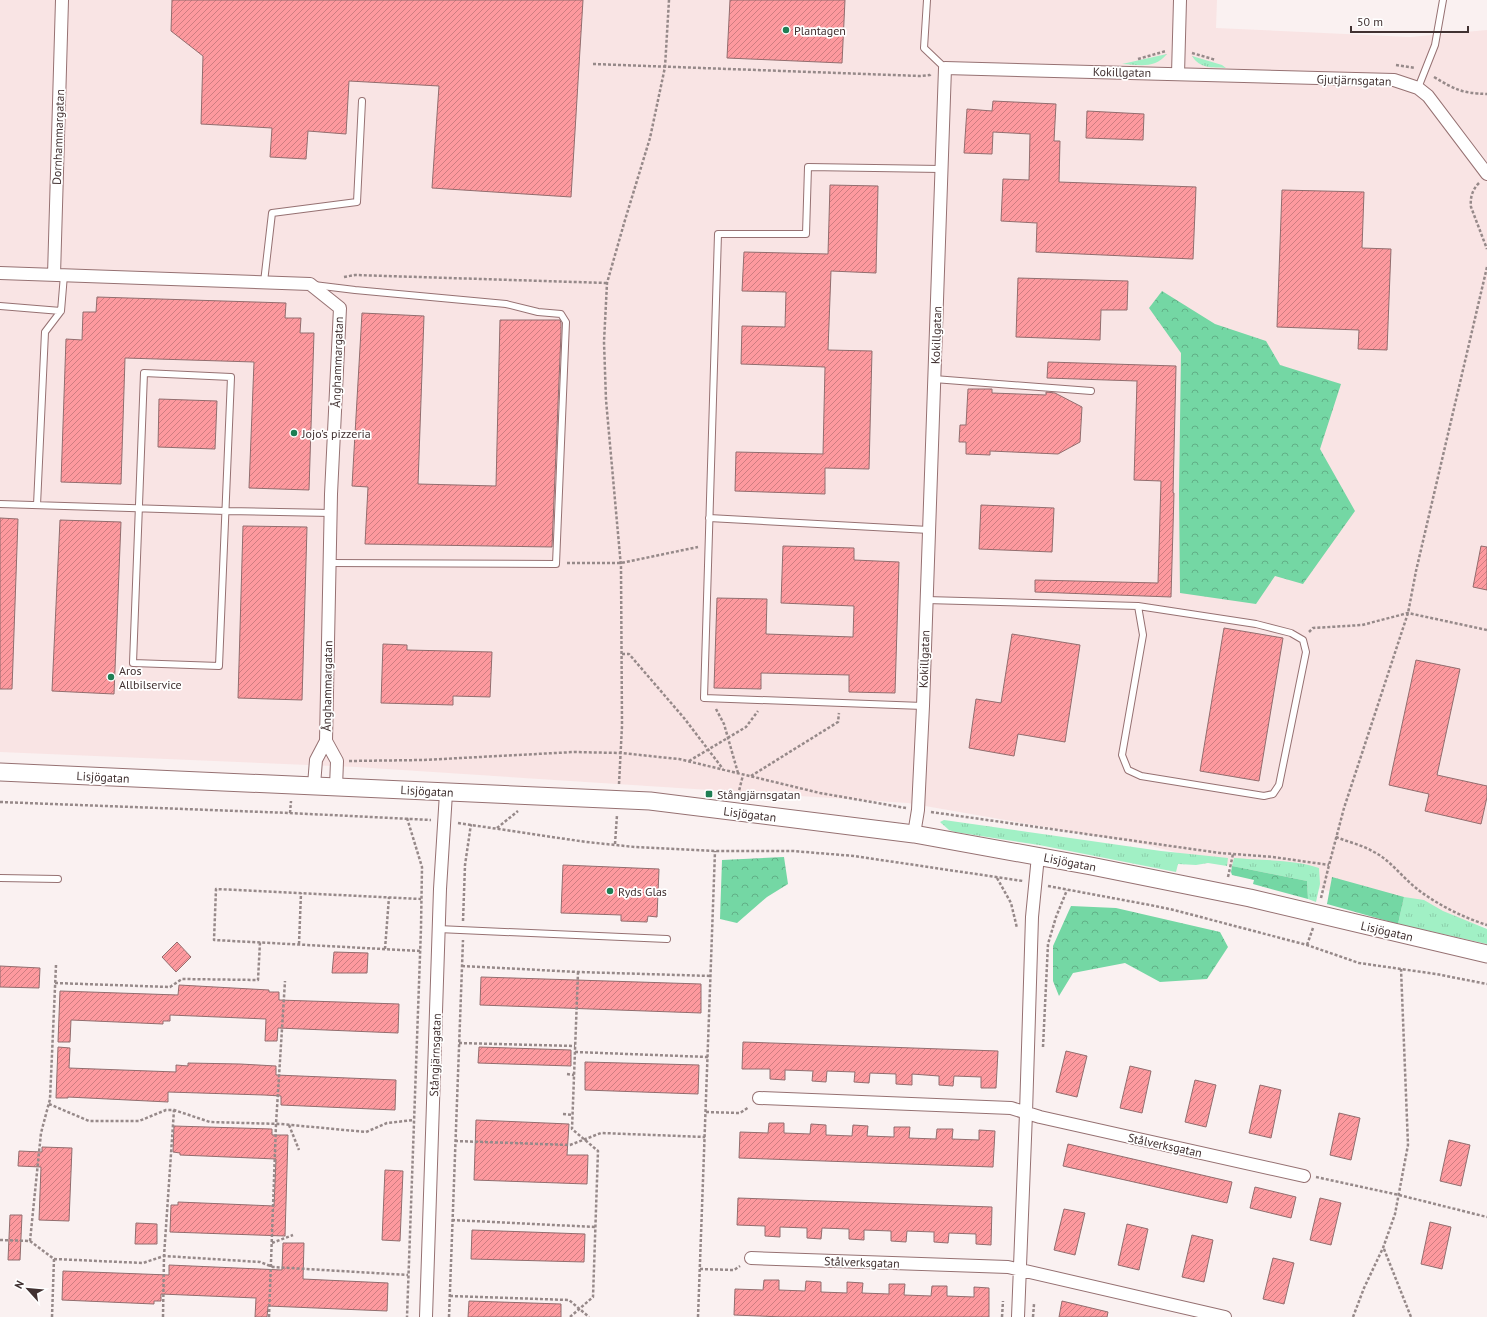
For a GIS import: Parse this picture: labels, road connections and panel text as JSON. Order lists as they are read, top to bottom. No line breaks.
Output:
{"streets":{"street":["Kokillgatan","Gjutjärnsgatan","Dornhammargatan","Ånghammargatan","Lisjögatan","Stångjärnsgatan","Stålverksgatan"]},"crossings":[["Kokillgatan","Gjutjärnsgatan"],["Kokillgatan","Lisjögatan"],["Ånghammargatan","Lisjögatan"],["Lisjögatan","Stångjärnsgatan"]],"places":{"other":["Plantagen","Jojo's pizzeria","Aros Allbilservice","Ryds Glas"],"transit":["Stångjärnsgatan"]},"scale_bar":"50 m","north":"top left"}
